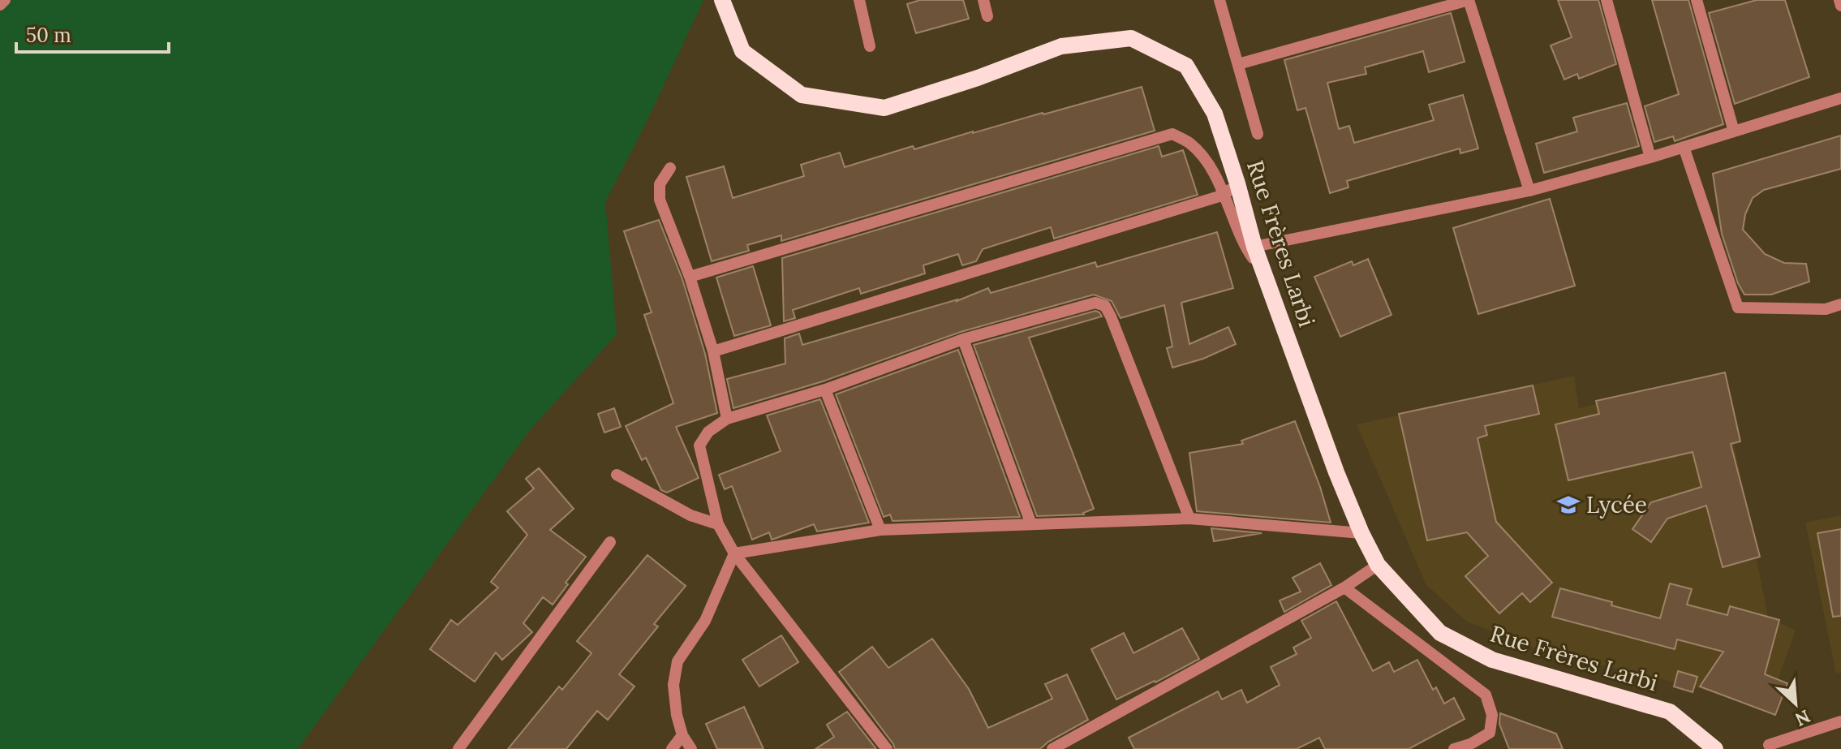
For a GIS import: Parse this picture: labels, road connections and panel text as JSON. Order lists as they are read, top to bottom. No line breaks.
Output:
{"streets":{"main road":["Rue Frères Larbi"]},"places":{"school or university":["Lycée"]},"scale_bar":"50 m","north":"bottom right"}
